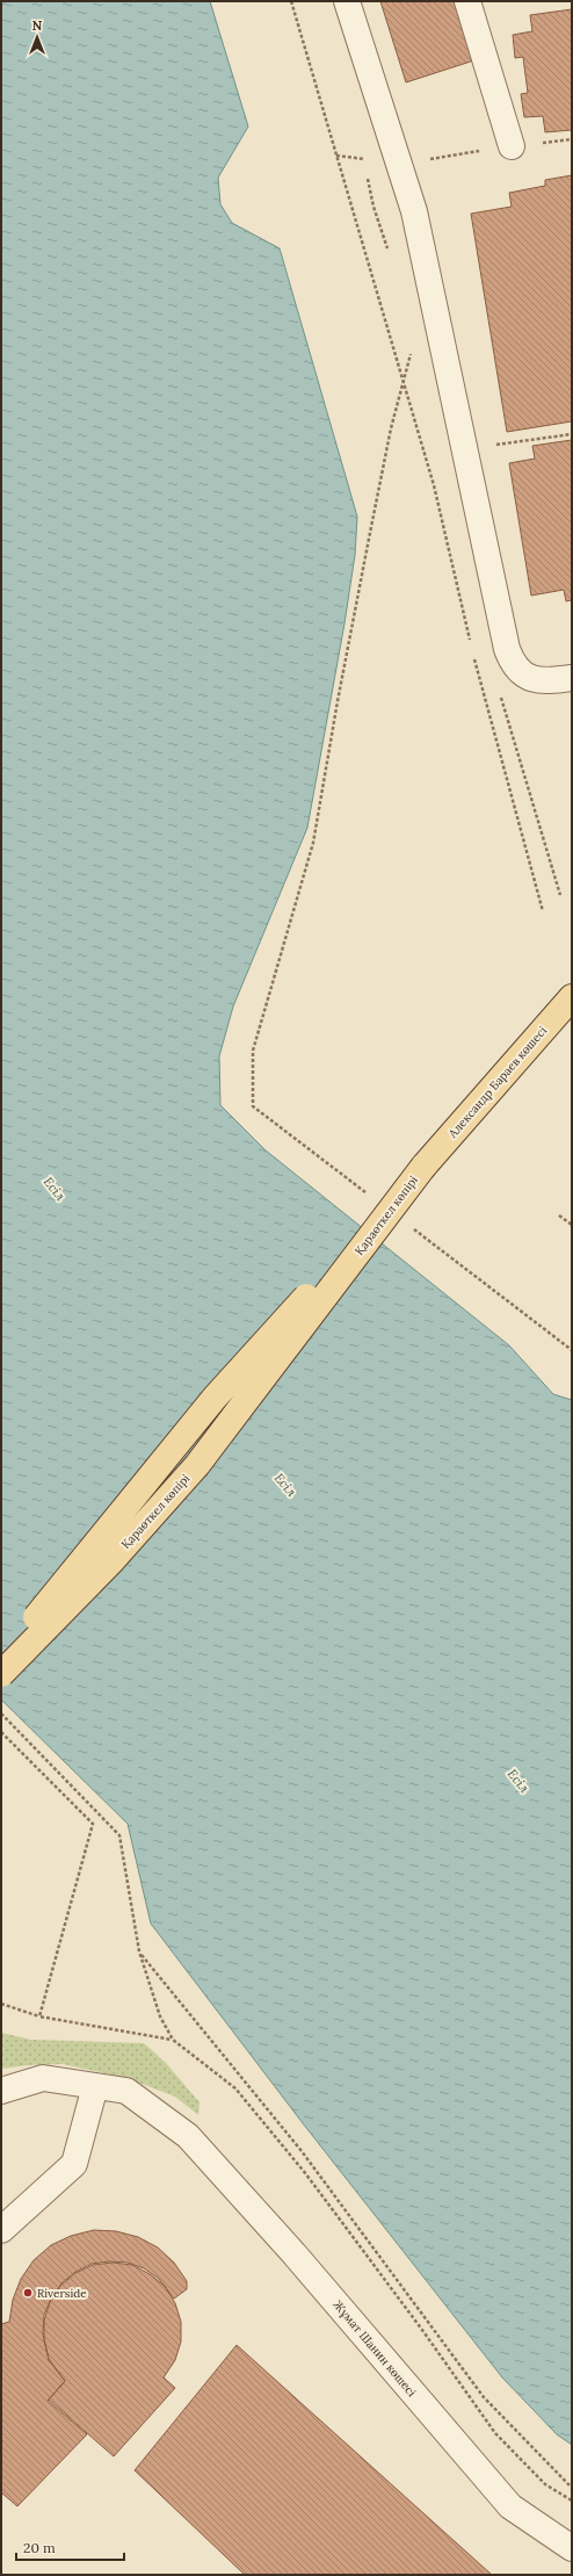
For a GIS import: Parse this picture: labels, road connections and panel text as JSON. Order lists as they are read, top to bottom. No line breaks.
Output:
{"streets":{"main road":["Александр Бараев көшесі","Қараөткел көпірі"],"street":["Жұмат Шанин көшесі"]},"crossings":[["Александр Бараев көшесі","Қараөткел көпірі"]],"water":["Есіл"],"places":["Riverside"],"scale_bar":"20 m","north":"top"}
